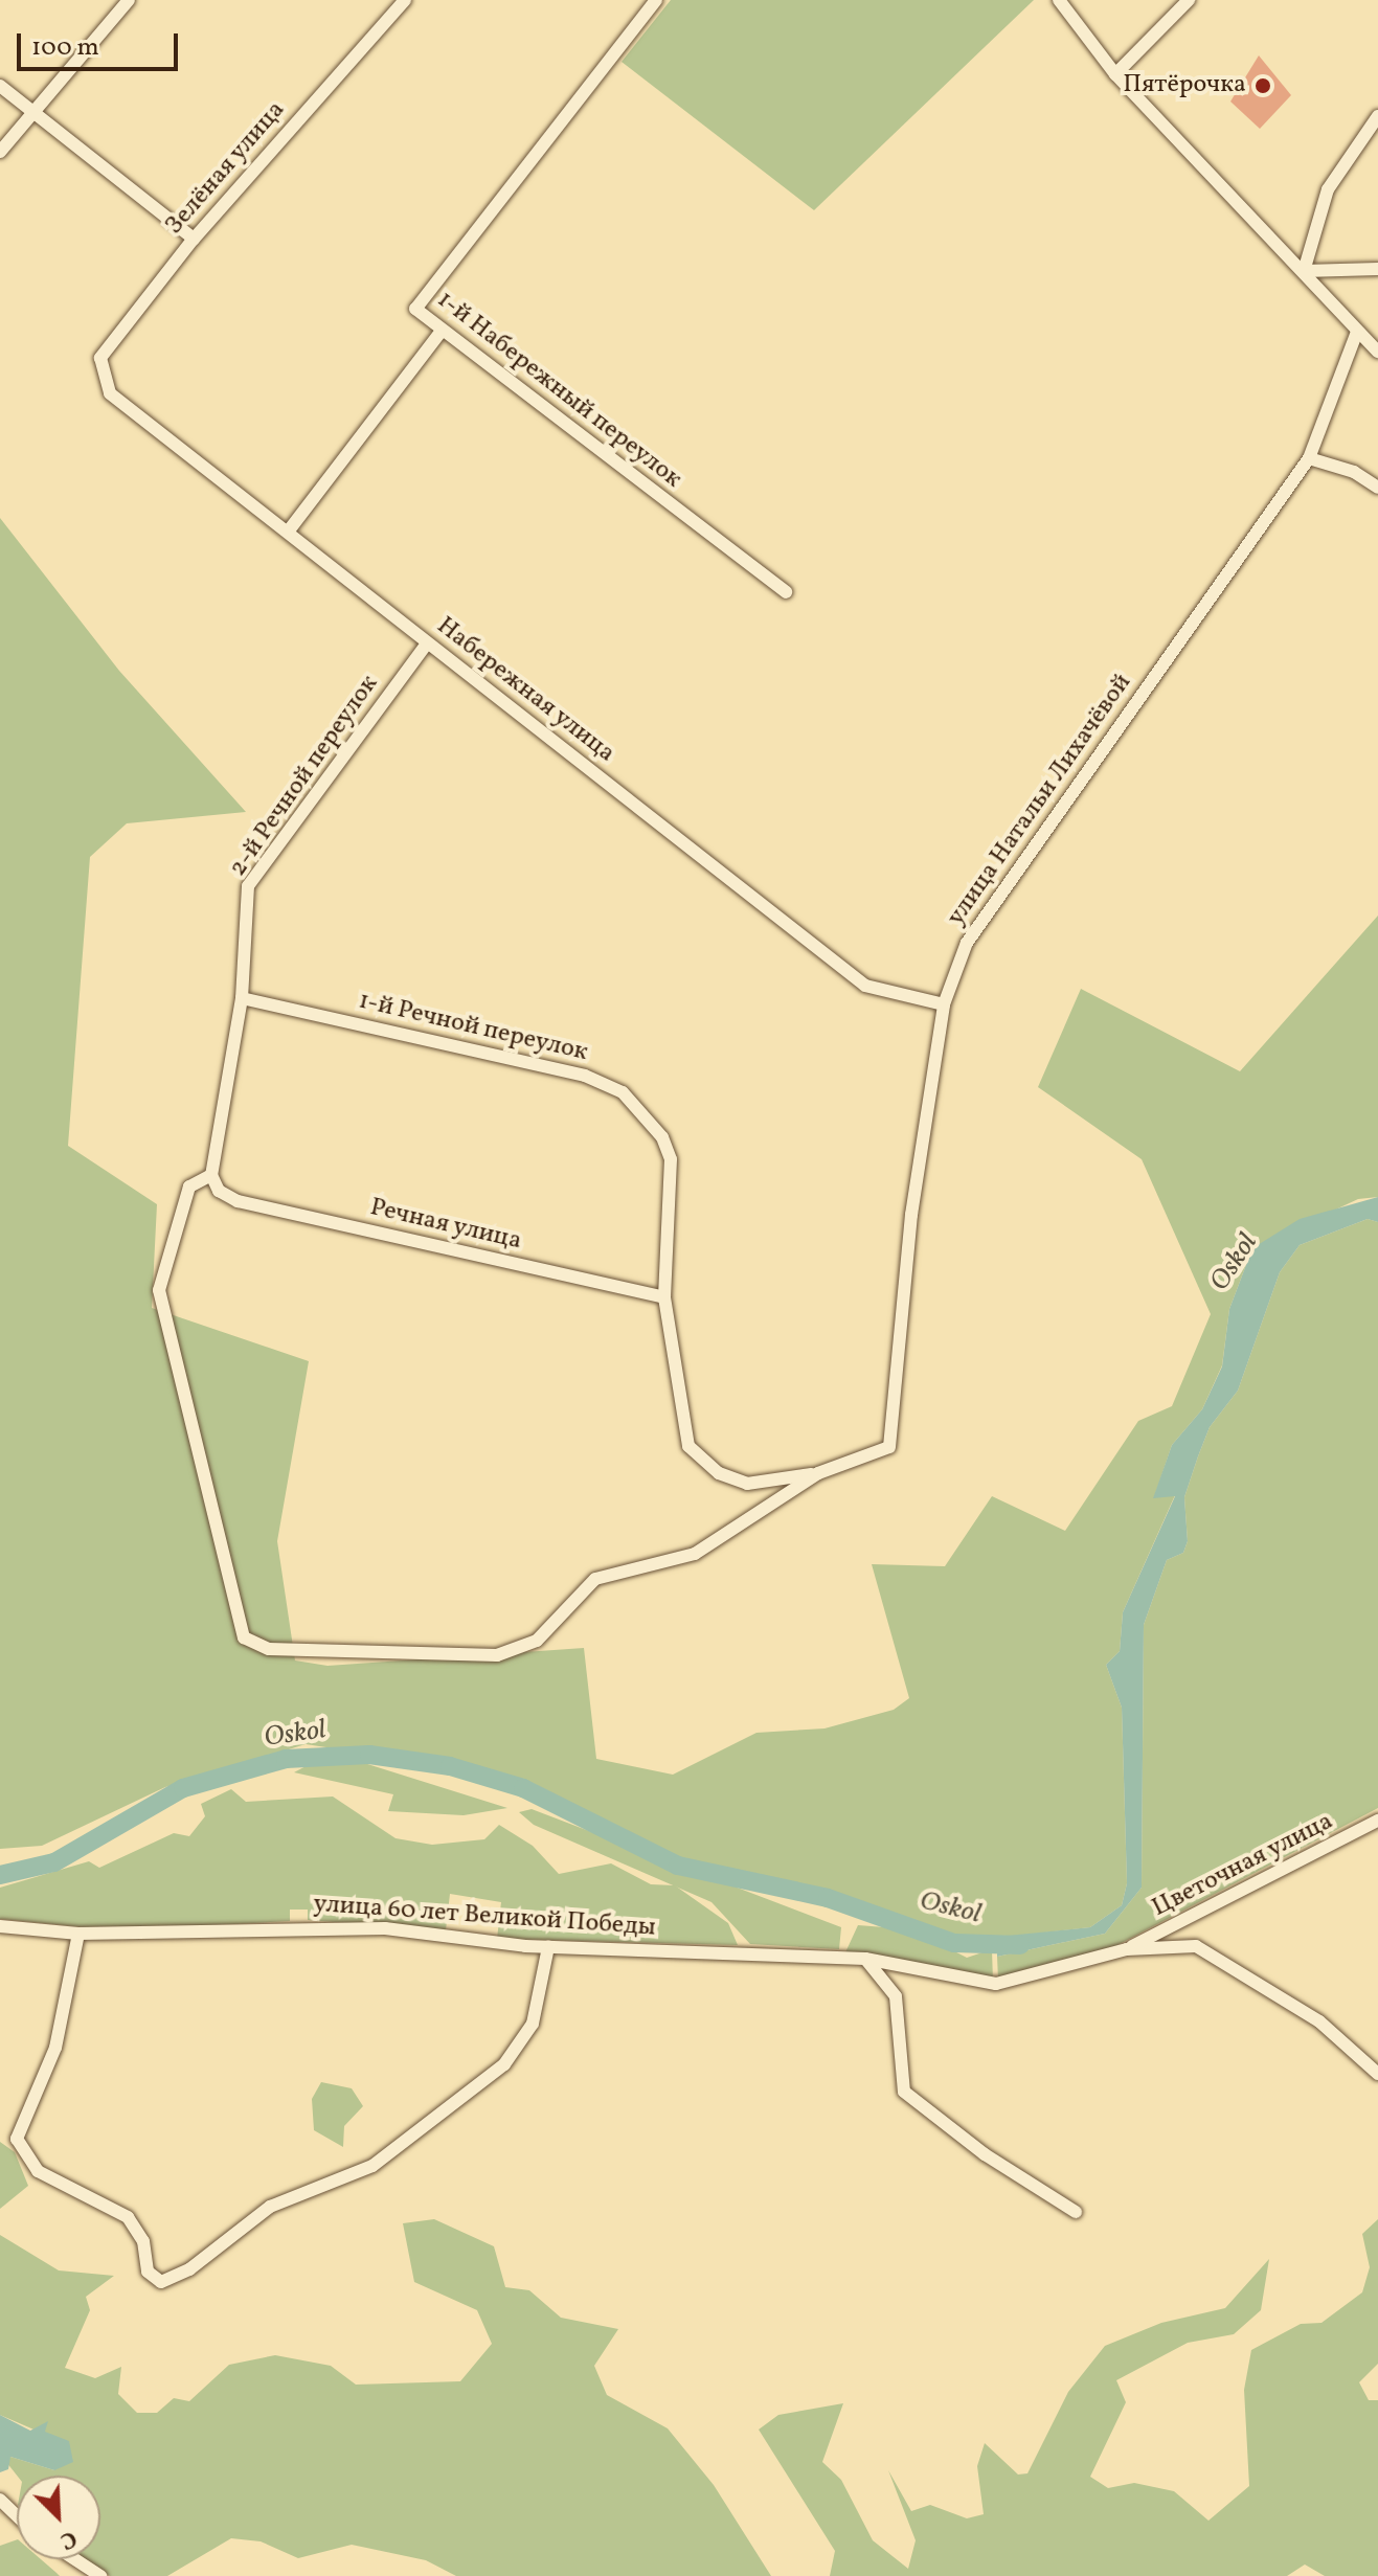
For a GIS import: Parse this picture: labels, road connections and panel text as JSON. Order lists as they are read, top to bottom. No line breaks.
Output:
{"streets":{"street":["Зелёная улица","1-й Набережный переулок","Набережная улица","2-й Речной переулок","улица Натальи Лихачёвой","1-й Речной переулок","Речная улица","Цветочная улица","улица 60 лет Великой Победы"]},"crossings":[["Зелёная улица","Набережная улица"],["Набережная улица","2-й Речной переулок"],["Набережная улица","улица Натальи Лихачёвой"],["2-й Речной переулок","1-й Речной переулок"],["2-й Речной переулок","Речная улица"],["улица Натальи Лихачёвой","1-й Речной переулок"],["1-й Речной переулок","Речная улица"],["Цветочная улица","улица 60 лет Великой Победы"]],"water":["Oskol"],"places":["Пятёрочка"],"scale_bar":"100 m","north":"bottom right"}
